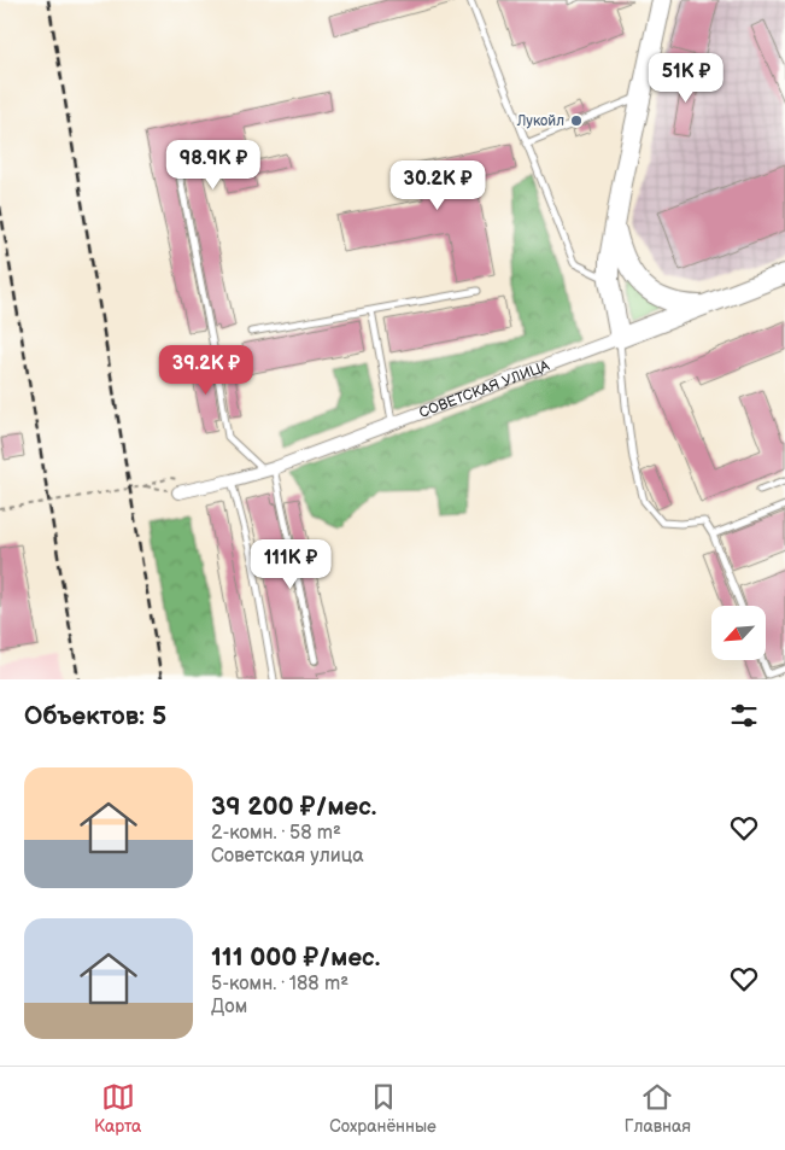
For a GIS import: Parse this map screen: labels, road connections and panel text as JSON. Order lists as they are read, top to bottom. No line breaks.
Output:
{"streets":{"main road":["СОВЕТСКАЯ УЛИЦА"]},"places":["Лукойл"],"north":"bottom left","page":{"price":["51K ₽","98.9K ₽","30.2K ₽","39.2K ₽","111K ₽"],"heading":"Объектов: 5","list":[{"name":"39 200 ₽/мес.","note":"2-комн. · 58 m² · Советская улица"},{"name":"111 000 ₽/мес.","note":"5-комн. · 188 m² · Дом"}],"tabs":["Карта","Сохранённые","Главная"]}}
